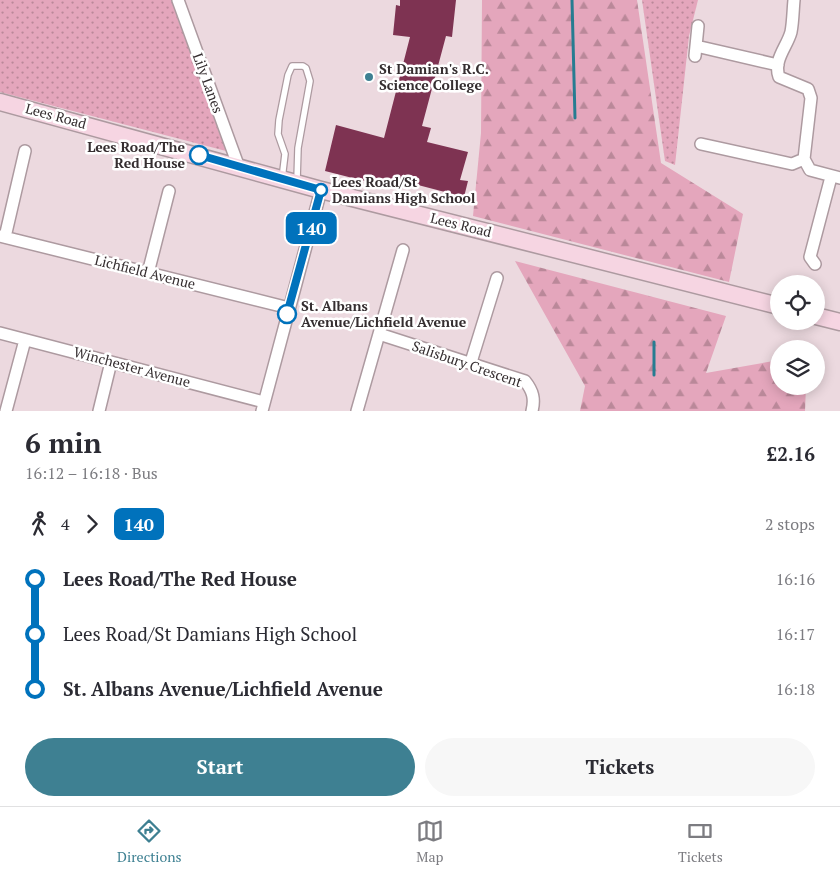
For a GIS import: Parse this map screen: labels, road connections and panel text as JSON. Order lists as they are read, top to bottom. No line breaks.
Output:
{"streets":{"main road":["Lees Road"],"street":["Lily Lanes","Lichfield Avenue","Salisbury Crescent","Winchester Avenue"]},"crossings":[["Lily Lanes","Lees Road"]],"places":["St Damian's R.C. Science College","Lees Road/The Red House","Lees Road/St Damians High School","St. Albans Avenue/Lichfield Avenue"],"lines":["bus line 140"],"page":{"on_map":"140","heading":["6 min","16:12 – 16:18 · Bus","£2.16"],"legs":["4","140","2 stops"],"list":[{"name":"Lees Road/The Red House","value":"16:16"},{"name":"Lees Road/St Damians High School","value":"16:17"},{"name":"St. Albans Avenue/Lichfield Avenue","value":"16:18"}],"buttons":["Start","Tickets"],"tabs":["Directions","Map","Tickets"]}}
